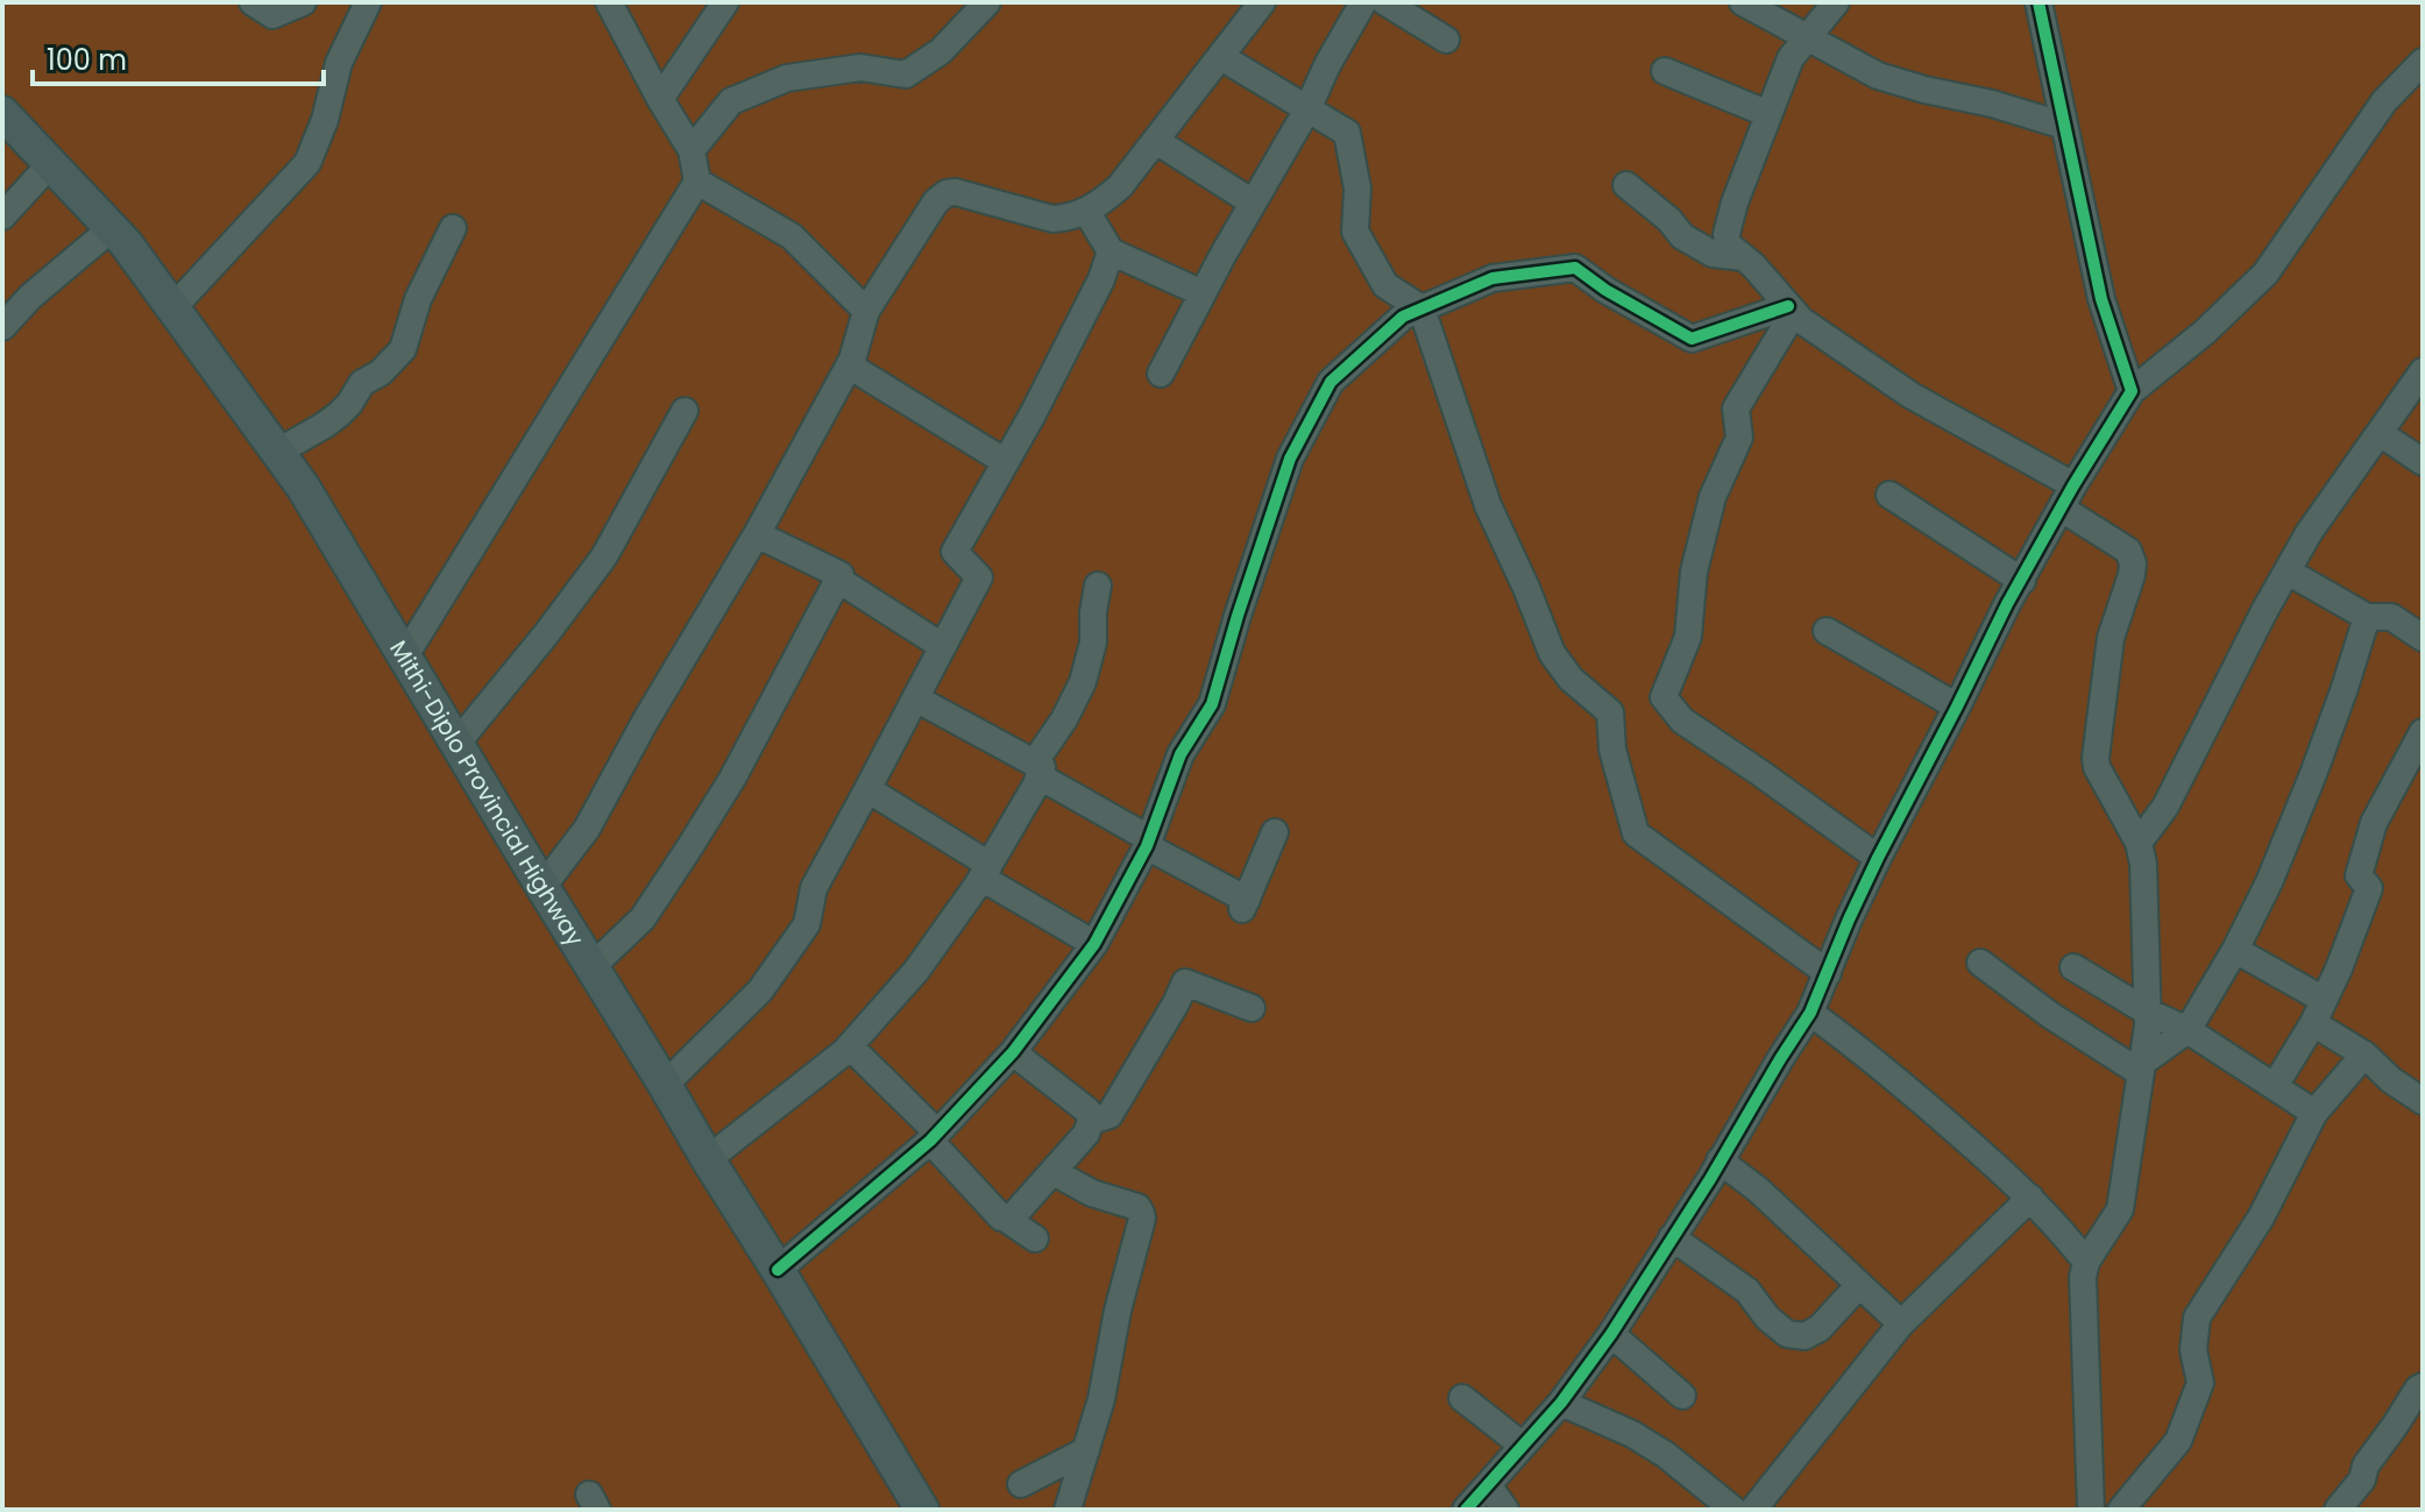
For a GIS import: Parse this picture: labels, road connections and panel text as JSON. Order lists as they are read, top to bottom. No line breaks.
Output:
{"streets":{"main road":["Mithi-Diplo Provincial Highway"]},"scale_bar":"100 m"}
